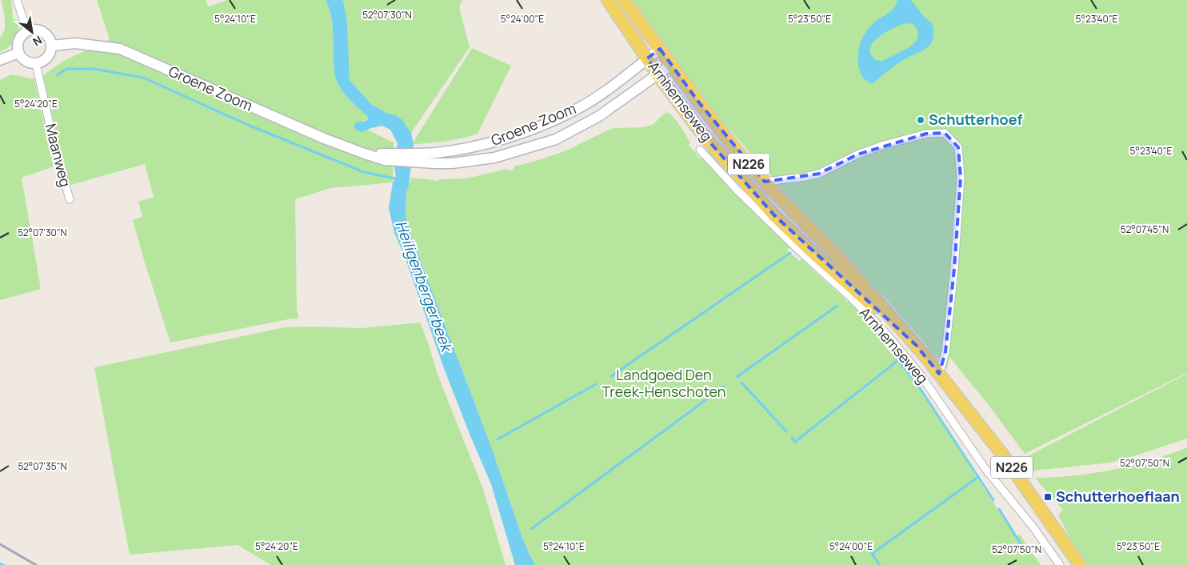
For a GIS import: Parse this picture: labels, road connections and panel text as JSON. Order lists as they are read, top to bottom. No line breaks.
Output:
{"streets":{"main road":["Groene Zoom","Arnhemseweg","N226"],"street":["Maanweg"]},"crossings":[["Groene Zoom","Arnhemseweg"],["Groene Zoom","Maanweg"]],"water":["Heiligenbergerbeek"],"parks":["Landgoed Den Treek-Henschoten"],"places":{"other":["Schutterhoef"],"transit":["Schutterhoeflaan"]},"north":"bottom right","coordinates":["52°07'30\"N","5°24'10\"E","5°24'00\"E","5°23'40\"E","5°23'50\"E","5°24'20\"E","52°07'45\"N","52°07'50\"N","52°07'35\"N"]}
